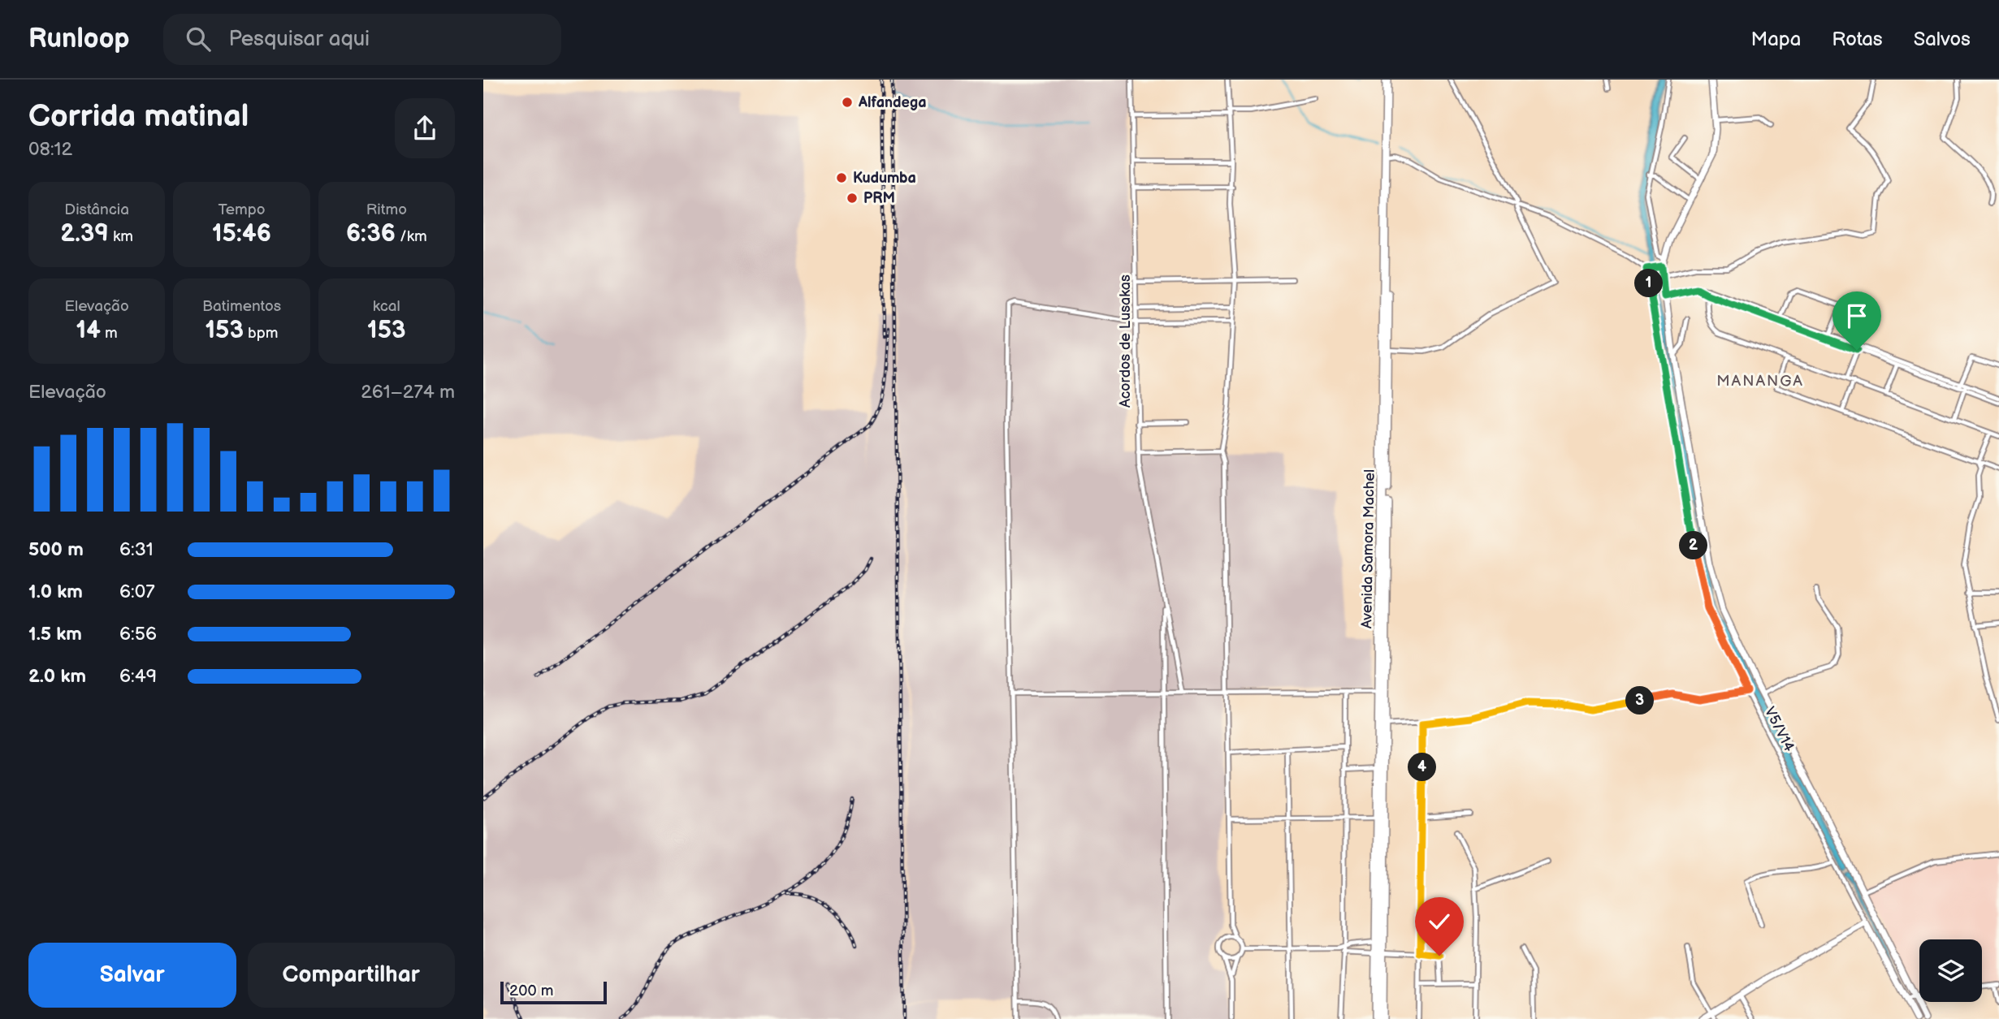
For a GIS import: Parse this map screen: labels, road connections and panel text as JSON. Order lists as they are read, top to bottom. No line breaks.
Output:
{"streets":{"highway":["Avenida Samora Machel"],"street":["Acordos de Lusakas","V5/V14"]},"districts":["MANANGA"],"places":["Alfandega","Kudumba","PRM"],"scale_bar":"200 m","page":{"header":"Runloop","search":"Pesquisar aqui","nav":["Mapa","Rotas","Salvos"],"heading":["Corrida matinal","08:12"],"stats":[["Distância","2.39 km"],["Tempo","15:46"],["Ritmo","6:36 /km"],["Elevação","14 m"],["Batimentos","153 bpm"],["kcal","153"]],"pins":["1","2","3","4"],"chart":["Elevação","261–274 m"],"list":[{"name":"500 m","note":"6:31"},{"name":"1.0 km","note":"6:07"},{"name":"1.5 km","note":"6:56"},{"name":"2.0 km","note":"6:49"}],"buttons":["Salvar","Compartilhar"],"scale":"200 m"}}
